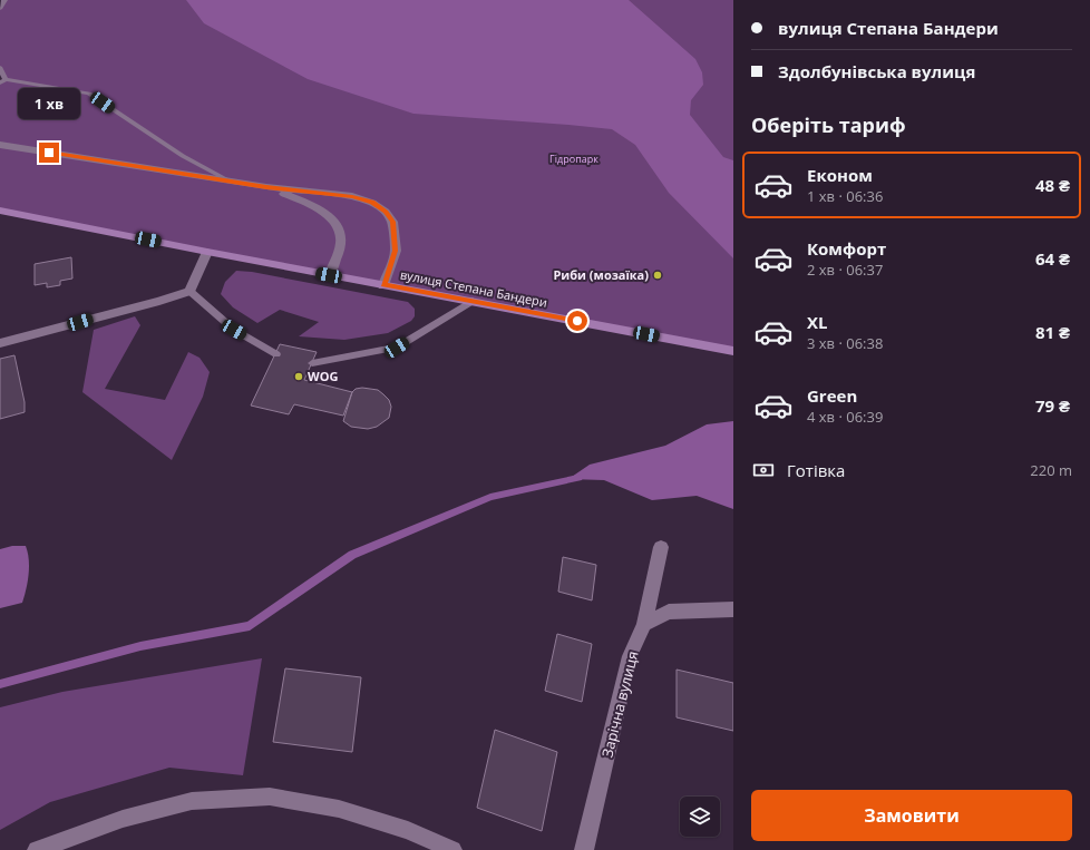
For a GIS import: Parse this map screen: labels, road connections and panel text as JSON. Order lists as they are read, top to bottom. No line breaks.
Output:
{"streets":{"main road":["вулиця Степана Бандери"],"street":["Зарічна вулиця"]},"parks":["Гідропарк"],"places":["Риби (мозаїка)","WOG"],"page":{"banner":["вулиця Степана Бандери","Здолбунівська вулиця"],"bubble":"1 хв","heading":"Оберіть тариф","list":[{"name":"Економ","note":"1 хв · 06:36","value":"48 ₴"},{"name":"Комфорт","note":"2 хв · 06:37","value":"64 ₴"},{"name":"XL","note":"3 хв · 06:38","value":"81 ₴"},{"name":"Green","note":"4 хв · 06:39","value":"79 ₴"}],"pay":["Готівка","220 m"],"buttons":"Замовити"}}
